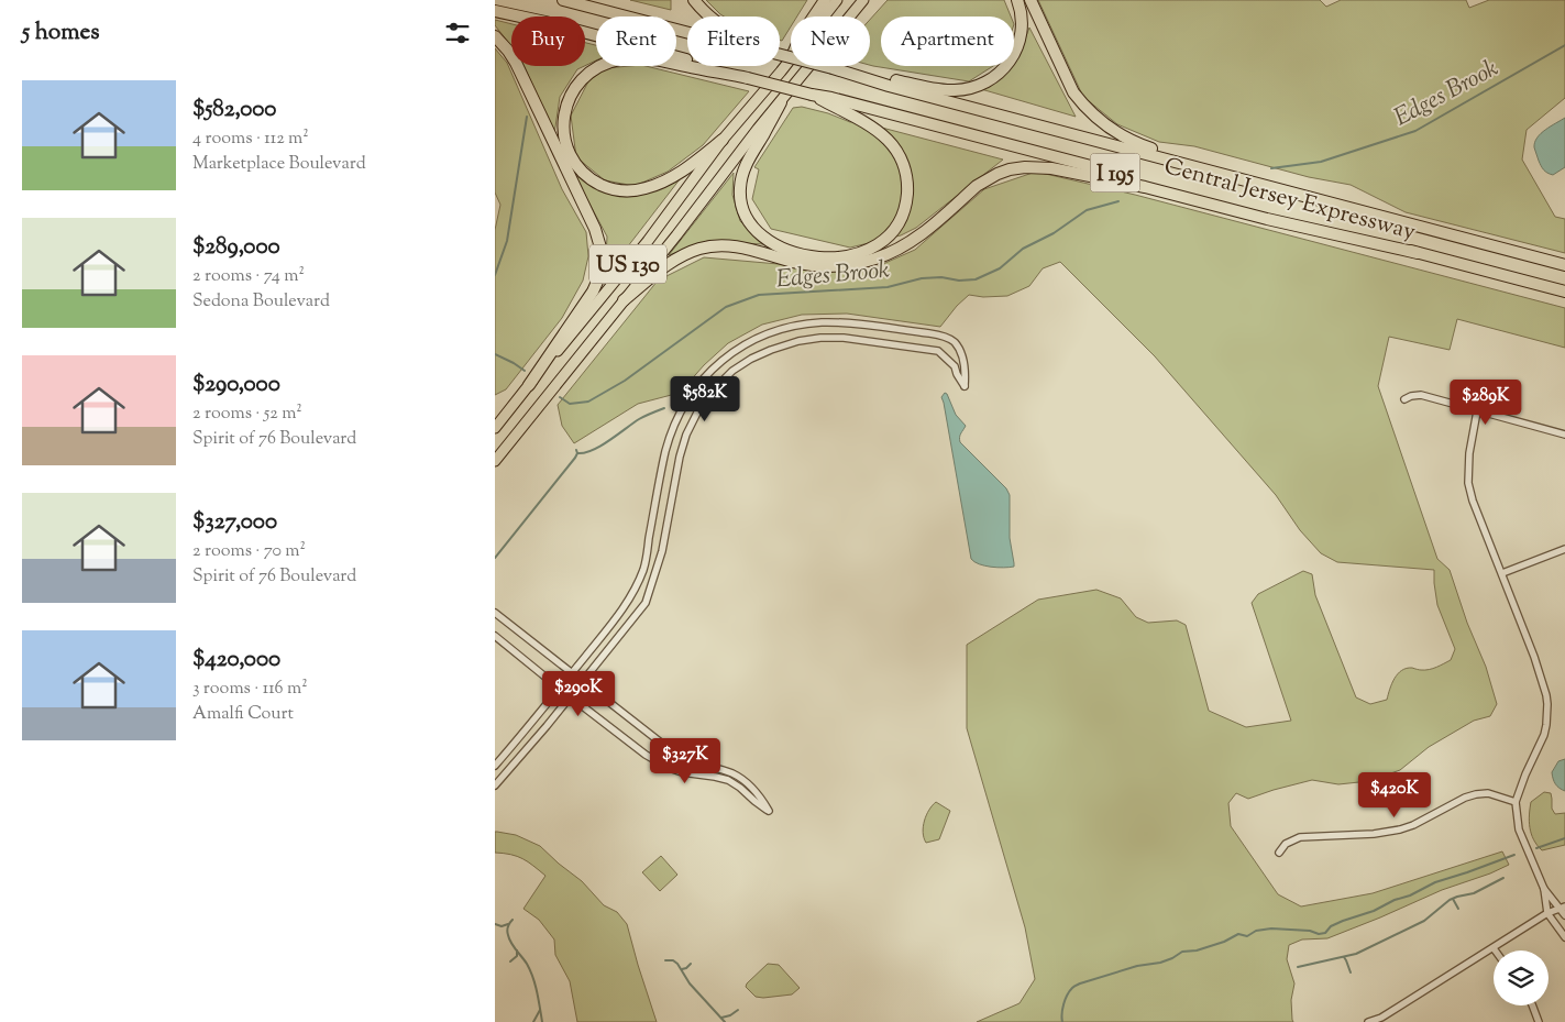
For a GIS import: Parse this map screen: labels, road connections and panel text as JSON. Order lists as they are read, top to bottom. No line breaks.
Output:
{"streets":{"highway":["I 195","Central Jersey Expressway","US 130"]},"water":["Edges Brook"],"page":{"heading":"5 homes","chip":["Buy","Rent","Filters","New","Apartment"],"list":[{"name":"$582,000","note":"4 rooms · 112 m² · Marketplace Boulevard"},{"name":"$289,000","note":"2 rooms · 74 m² · Sedona Boulevard"},{"name":"$290,000","note":"2 rooms · 52 m² · Spirit of 76 Boulevard"},{"name":"$327,000","note":"2 rooms · 70 m² · Spirit of 76 Boulevard"},{"name":"$420,000","note":"3 rooms · 116 m² · Amalfi Court"}],"price":["$582K","$289K","$290K","$327K","$420K"]}}
